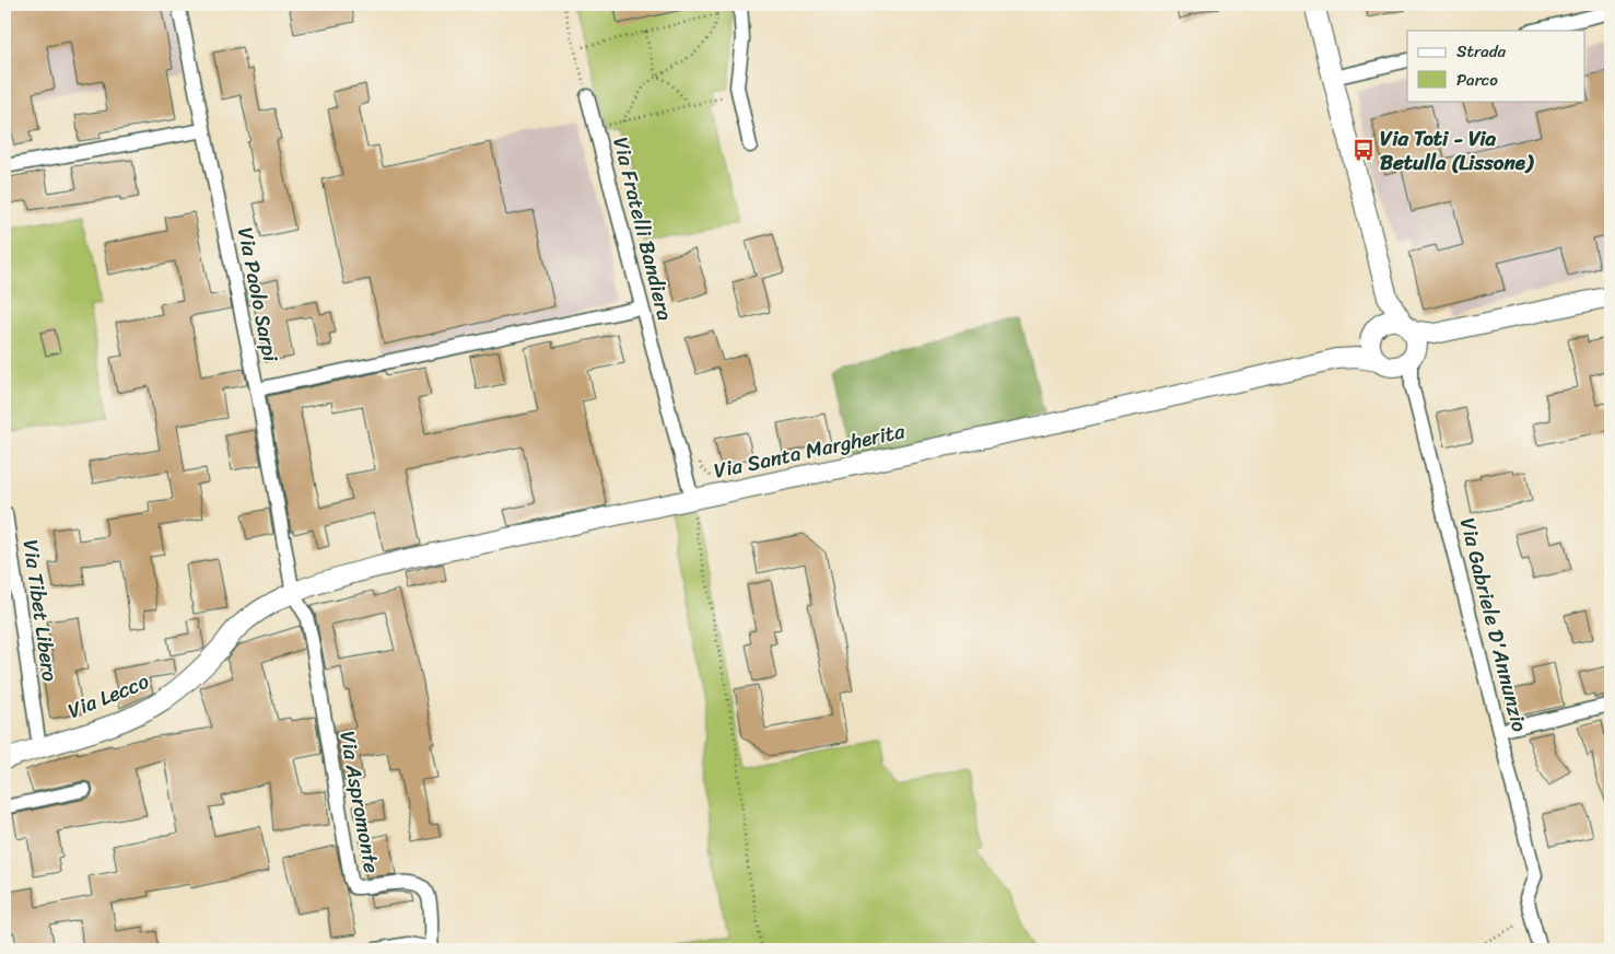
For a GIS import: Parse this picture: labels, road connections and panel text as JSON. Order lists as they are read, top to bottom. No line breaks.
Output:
{"streets":{"street":["Via Fratelli Bandiera","Via Paolo Sarpi","Via Santa Margherita","Via Tibet Libero","Via Gabriele D'Annunzio","Via Lecco","Via Aspromonte"]},"crossings":[["Via Fratelli Bandiera","Via Santa Margherita"],["Via Paolo Sarpi","Via Santa Margherita"],["Via Paolo Sarpi","Via Lecco"],["Via Paolo Sarpi","Via Aspromonte"],["Via Santa Margherita","Via Gabriele D'Annunzio"],["Via Santa Margherita","Via Lecco"],["Via Santa Margherita","Via Aspromonte"],["Via Tibet Libero","Via Lecco"],["Via Lecco","Via Aspromonte"]],"places":{"bus stop":["Via Toti - Via Betulla (Lissone)"]},"legend":["Strada","Parco"]}
